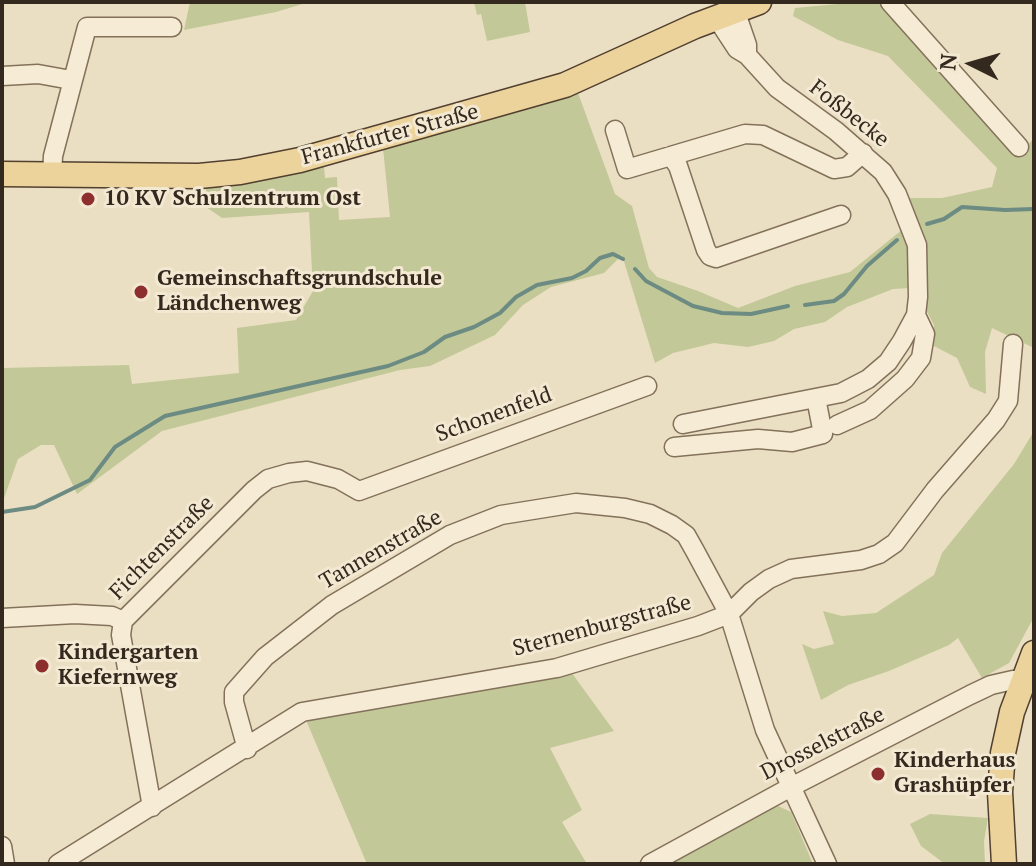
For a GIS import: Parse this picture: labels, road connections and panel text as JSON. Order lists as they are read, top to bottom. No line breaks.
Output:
{"streets":{"main road":["Frankfurter Straße"],"street":["Foßbecke","Schonenfeld","Fichtenstraße","Tannenstraße","Sternenburgstraße","Drosselstraße"]},"crossings":[["Foßbecke","Frankfurter Straße"],["Schonenfeld","Fichtenstraße"],["Fichtenstraße","Sternenburgstraße"],["Tannenstraße","Sternenburgstraße"],["Tannenstraße","Drosselstraße"]],"places":["10 KV Schulzentrum Ost","Gemeinschaftsgrundschule Ländchenweg","Kindergarten Kiefernweg","Kinderhaus Grashüpfer"],"north":"left"}
